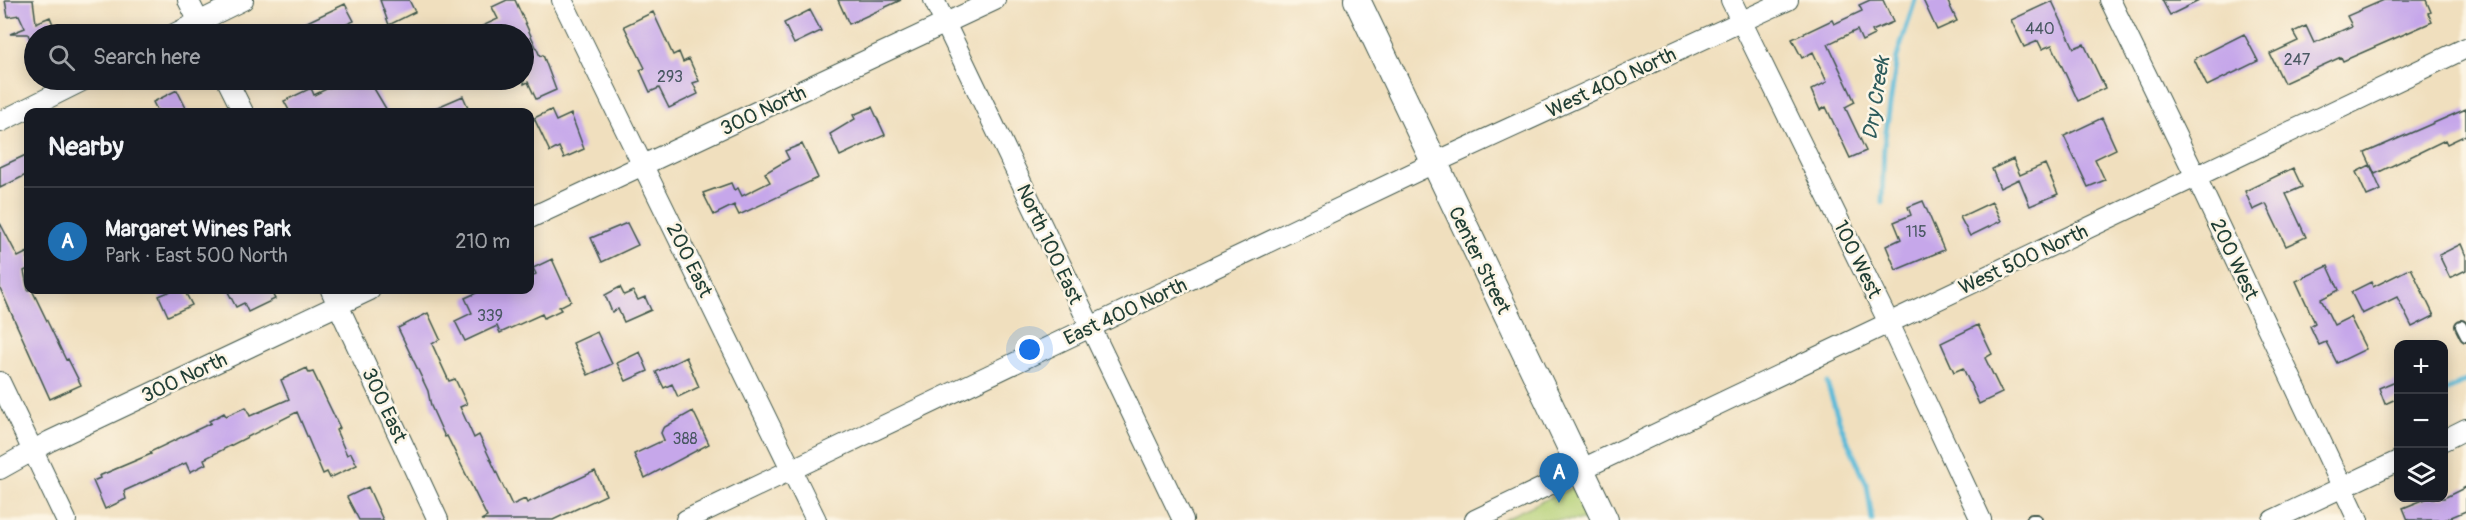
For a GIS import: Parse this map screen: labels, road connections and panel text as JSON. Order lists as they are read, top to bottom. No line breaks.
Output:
{"streets":{"street":["West 400 North","300 North","North 100 East","100 West","West 500 North","200 West","200 East","Center Street","East 400 North","300 East"]},"crossings":[["West 400 North","100 West"],["West 400 North","Center Street"],["West 400 North","East 400 North"],["300 North","North 100 East"],["300 North","200 East"],["300 North","300 East"],["North 100 East","East 400 North"],["100 West","West 500 North"],["West 500 North","200 West"],["West 500 North","Center Street"],["200 East","East 400 North"],["Center Street","East 400 North"]],"water":["Dry Creek"],"house_numbers":["440","247","293","115","339","388"],"page":{"search":"Search here","heading":"Nearby","list":[{"mark":"A","name":"Margaret Wines Park","note":"Park · East 500 North","value":"210 m"}],"map_buttons":["+","−"],"pins":"A"}}
